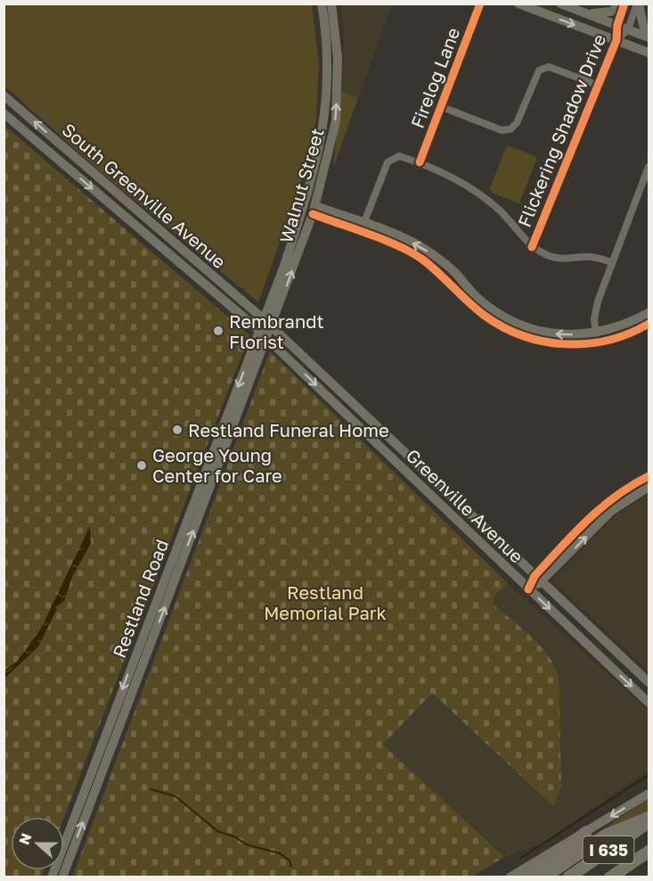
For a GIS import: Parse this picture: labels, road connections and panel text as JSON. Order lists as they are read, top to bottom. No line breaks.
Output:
{"streets":{"highway":["I 635"],"main road":["Walnut Street","South Greenville Avenue","Greenville Avenue","Restland Road"],"street":["Firelog Lane","Flickering Shadow Drive"]},"crossings":[["Walnut Street","South Greenville Avenue"],["Walnut Street","Greenville Avenue"],["Walnut Street","Restland Road"],["South Greenville Avenue","Greenville Avenue"],["South Greenville Avenue","Restland Road"],["Greenville Avenue","Restland Road"]],"parks":["Restland Memorial Park"],"places":["Rembrandt Florist","Restland Funeral Home","George Young Center for Care"],"north":"left"}
